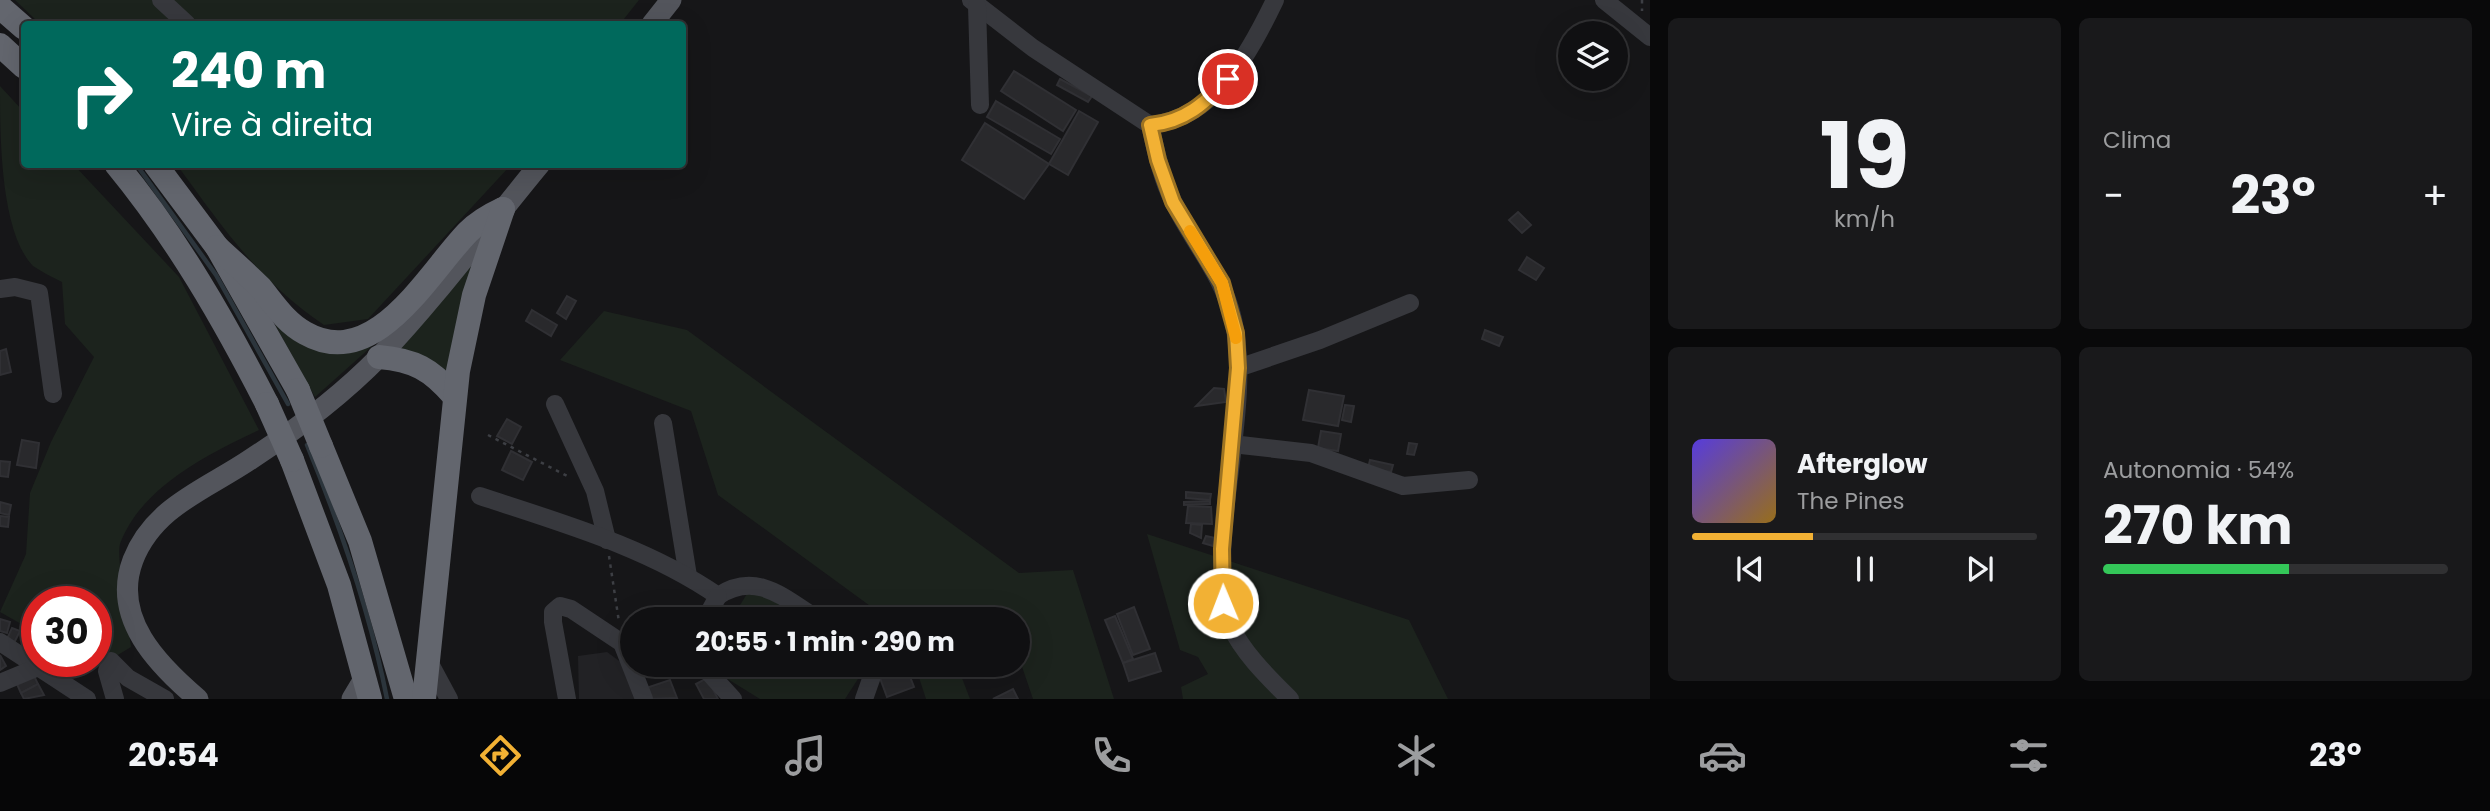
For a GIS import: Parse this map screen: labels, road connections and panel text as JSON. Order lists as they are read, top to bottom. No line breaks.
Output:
{"page":{"tile":[["19","km/h"],"Clima",["Autonomia · 54%","270 km"]],"turn":["240 m","Vire à direita"],"heat":["−","23°","+"],"song":["Afterglow","The Pines"],"limit":"30","trip":"20:55 · 1 min · 290 m","tabs":["20:54","23°"]}}
